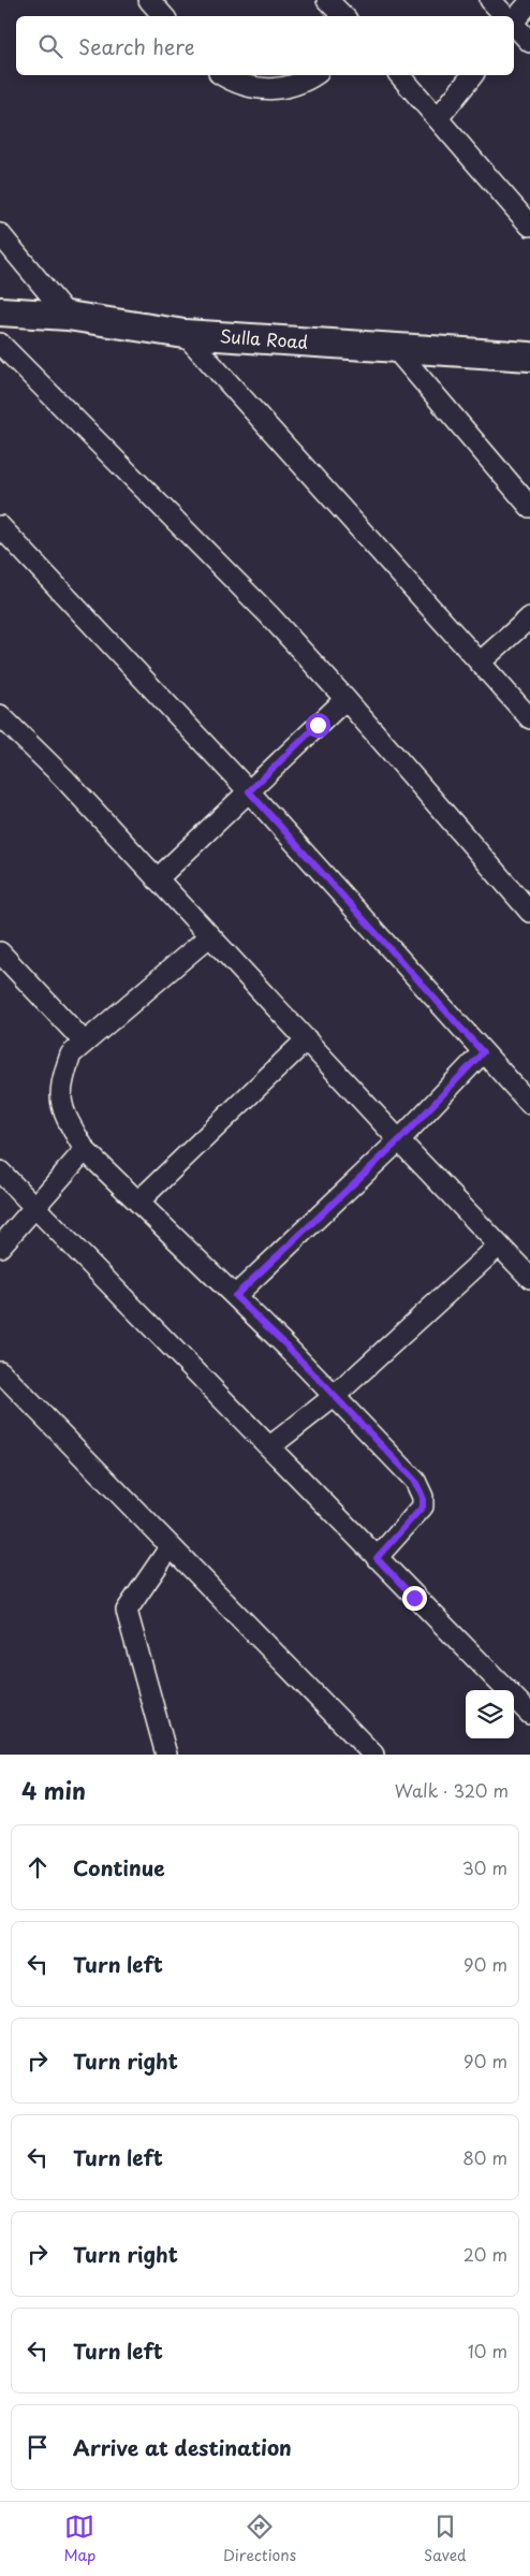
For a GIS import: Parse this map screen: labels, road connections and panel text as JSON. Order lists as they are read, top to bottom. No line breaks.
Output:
{"streets":{"main road":["Sulla Road"]},"page":{"search":"Search here","heading":["4 min","Walk · 320 m"],"list":[["Continue","30 m"],["Turn left","90 m"],["Turn right","90 m"],["Turn left","80 m"],["Turn right","20 m"],["Turn left","10 m"],"Arrive at destination"],"nav":["Map","Directions","Saved"]}}
